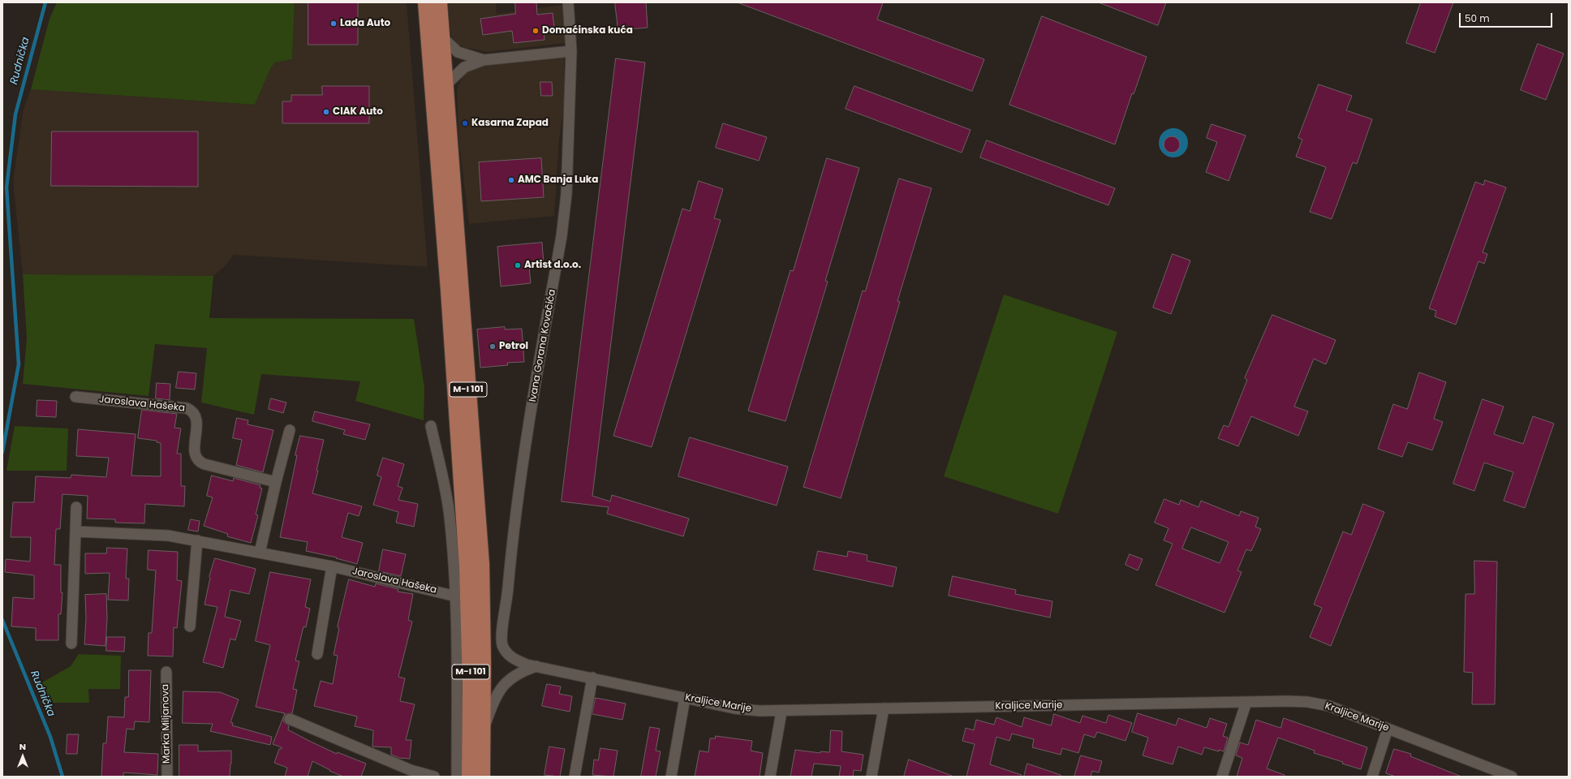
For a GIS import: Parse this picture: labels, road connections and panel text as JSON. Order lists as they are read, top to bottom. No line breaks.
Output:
{"streets":{"main road":["M-I 101"],"street":["Ivana Gorana Kovačića","Jaroslava Hašeka","Kraljice Marije","Marka Miljanova"]},"crossings":[["Ivana Gorana Kovačića","Kraljice Marije"]],"water":["Rudnička"],"places":["Lada Auto","Domaćinska kuća","CIAK Auto","Kasarna Zapad","AMC Banja Luka","Artist d.o.o.","Petrol"],"scale_bar":"50 m","north":"top"}
